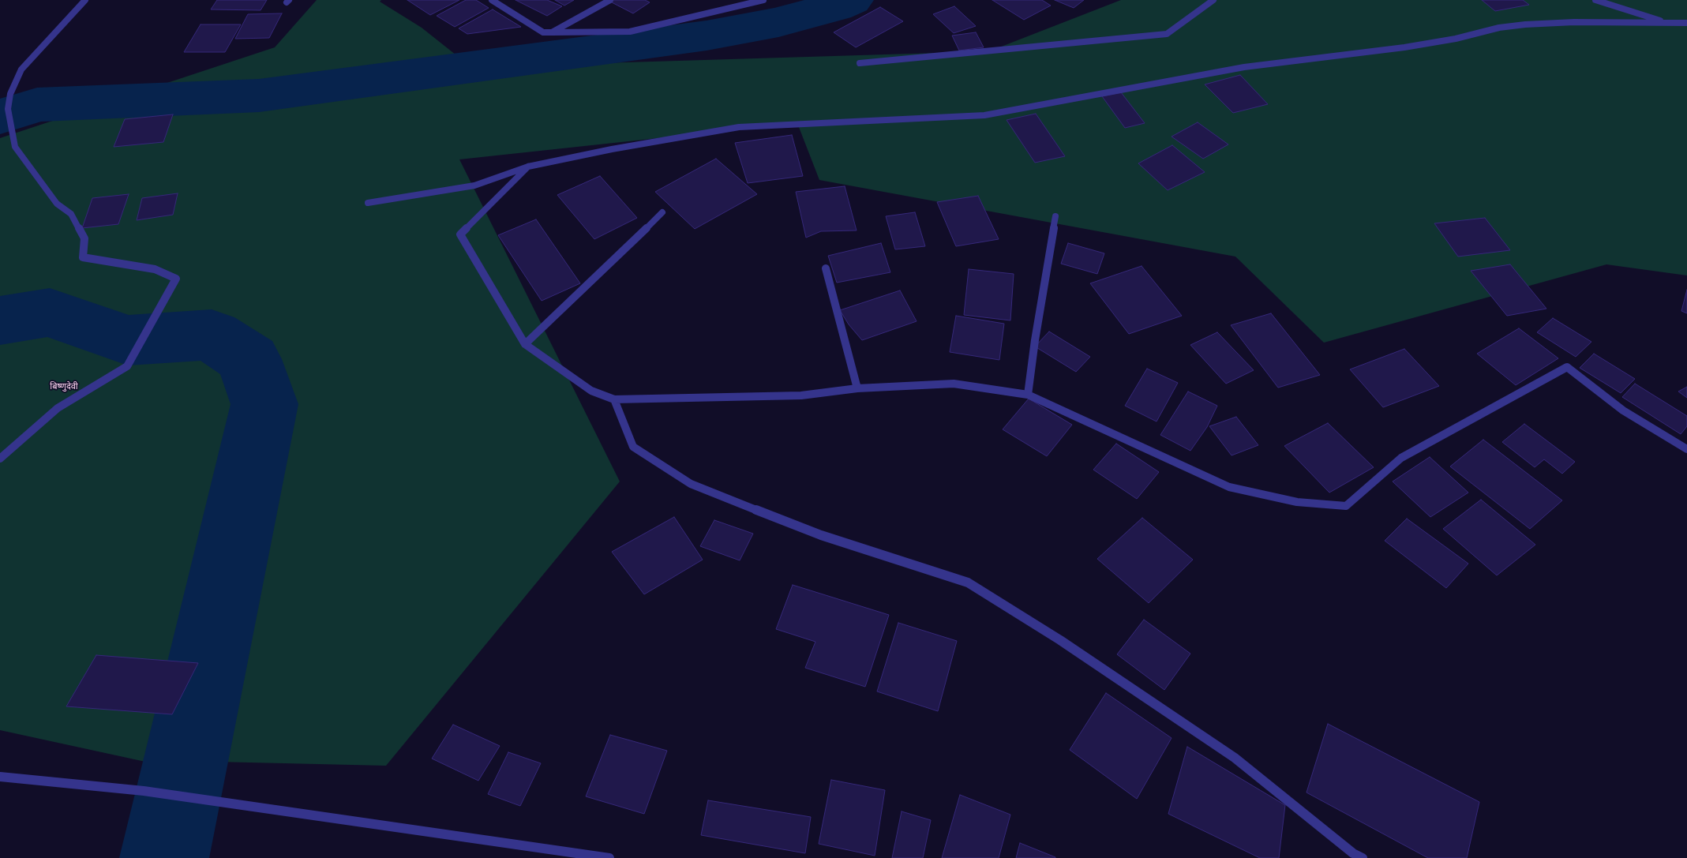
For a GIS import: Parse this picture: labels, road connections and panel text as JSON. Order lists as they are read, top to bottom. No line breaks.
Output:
{"districts":["बिष्णुदेवी"]}
